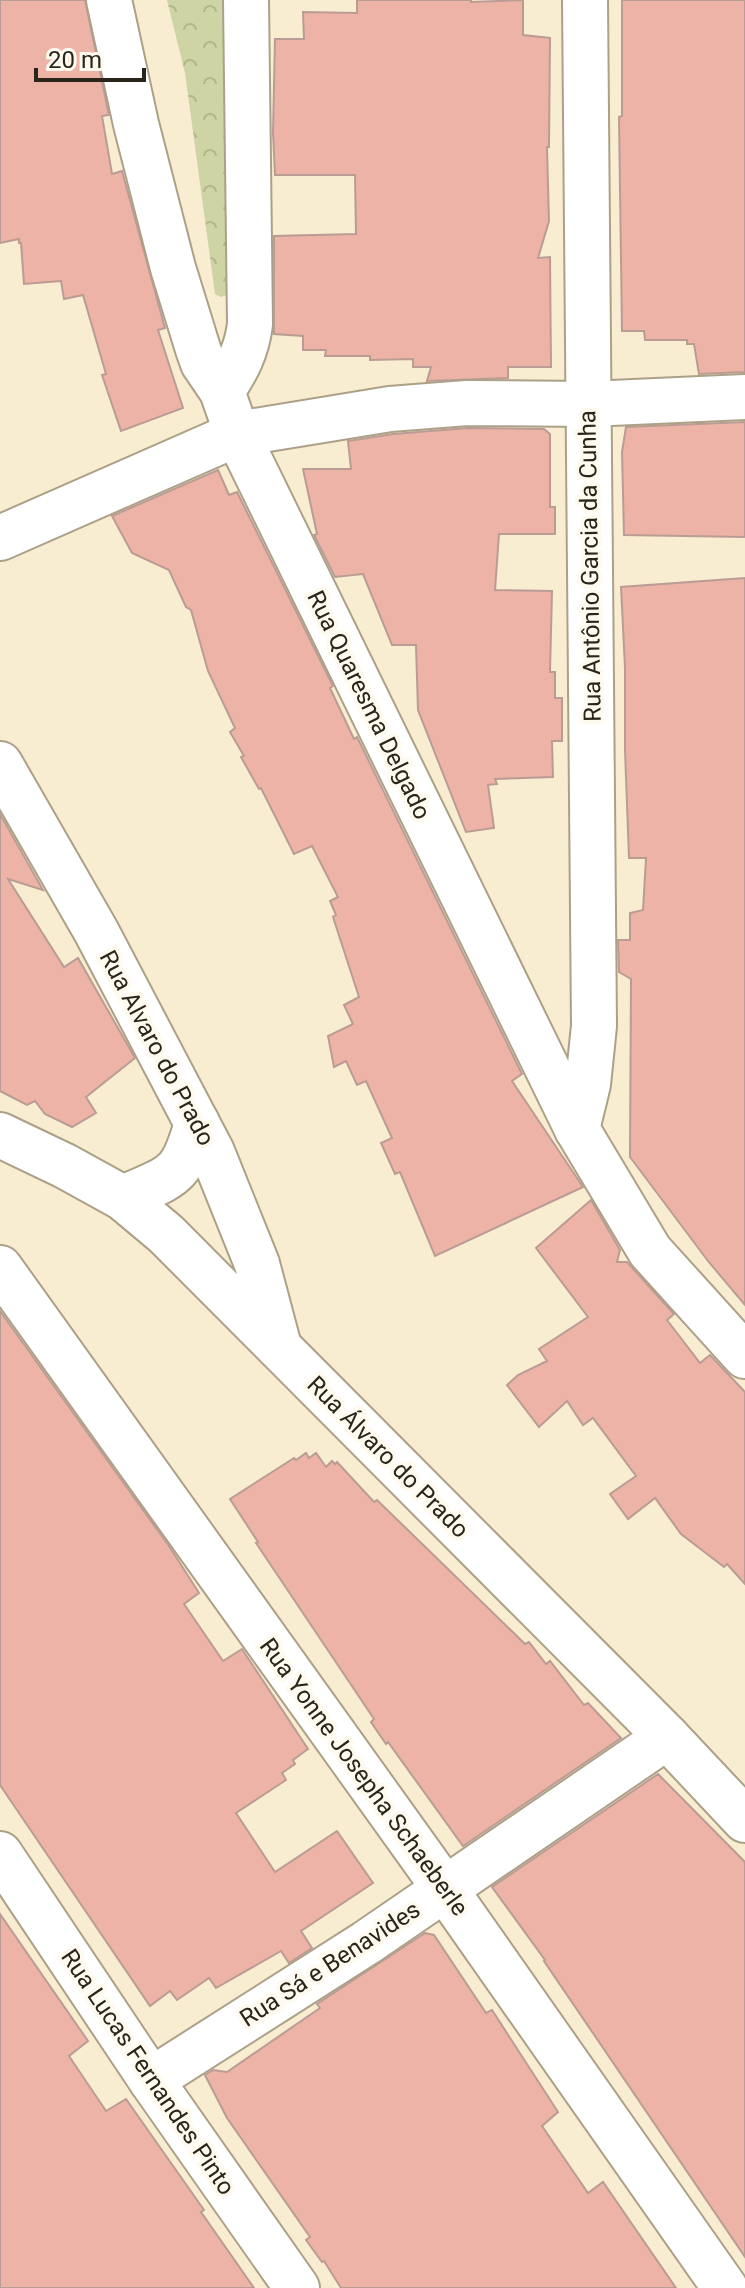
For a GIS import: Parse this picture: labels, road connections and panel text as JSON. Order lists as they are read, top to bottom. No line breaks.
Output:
{"streets":{"street":["Rua Antônio Garcia da Cunha","Rua Quaresma Delgado","Rua Alvaro do Prado","Rua Álvaro do Prado","Rua Yonne Josepha Schaeberle","Rua Sá e Benavides","Rua Lucas Fernandes Pinto"]},"crossings":[["Rua Antônio Garcia da Cunha","Rua Quaresma Delgado"],["Rua Alvaro do Prado","Rua Álvaro do Prado"],["Rua Álvaro do Prado","Rua Sá e Benavides"],["Rua Yonne Josepha Schaeberle","Rua Sá e Benavides"],["Rua Sá e Benavides","Rua Lucas Fernandes Pinto"]],"scale_bar":"20 m"}
